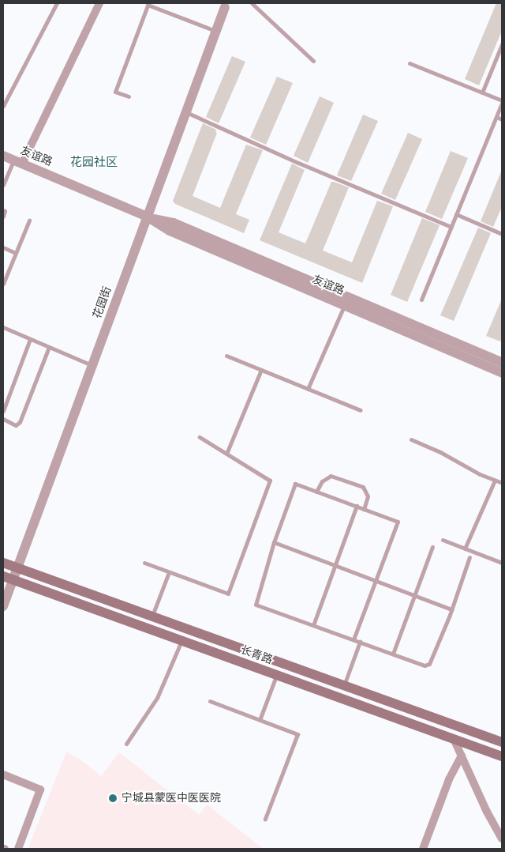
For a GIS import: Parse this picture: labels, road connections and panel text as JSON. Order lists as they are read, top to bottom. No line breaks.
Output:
{"streets":{"main road":["长青路"],"street":["友谊路","花园街"]},"crossings":[["友谊路","花园街"],["花园街","长青路"]],"districts":["花园社区"],"places":["宁城县蒙医中医医院"]}
